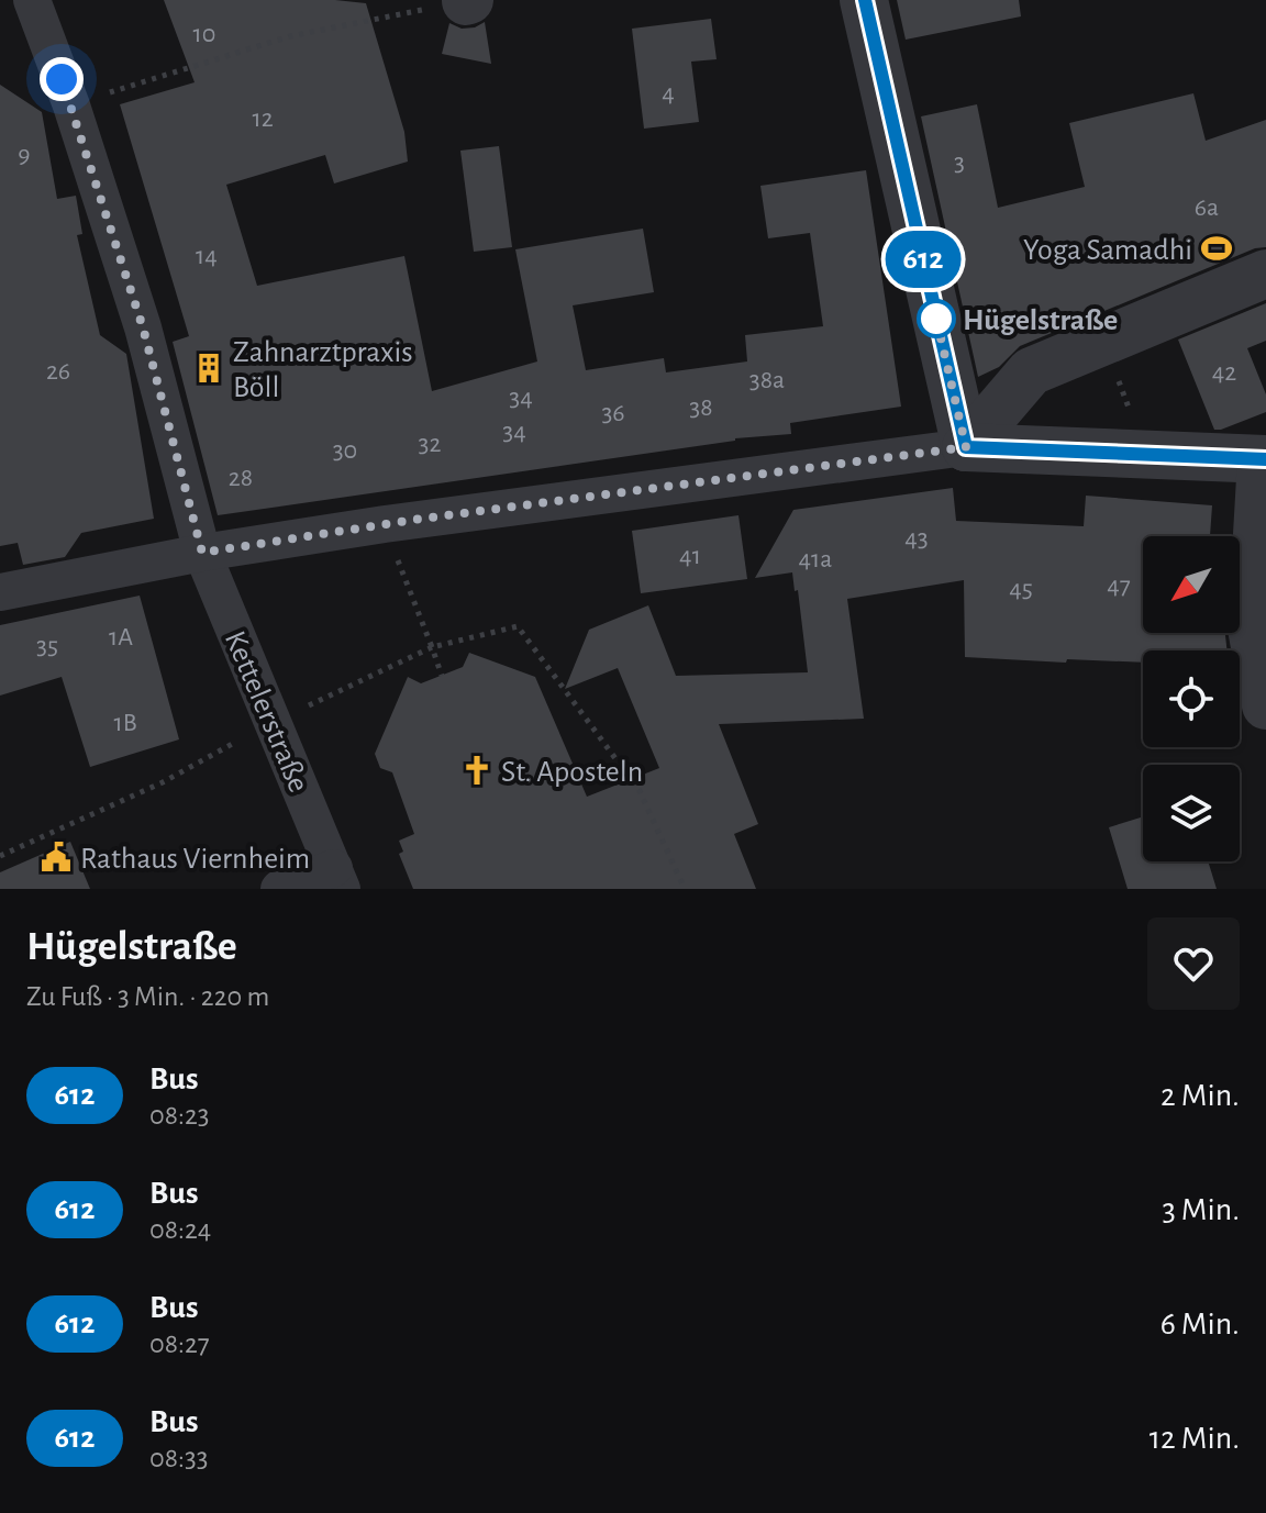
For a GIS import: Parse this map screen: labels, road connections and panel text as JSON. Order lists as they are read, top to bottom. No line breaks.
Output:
{"streets":{"street":["Kettelerstraße"]},"places":{"sports":["Yoga Samadhi"],"other":["Hügelstraße"],"building":["Zahnarztpraxis Böll"],"church":["St. Aposteln"],"public building":["Rathaus Viernheim"]},"lines":["bus line 612"],"house_numbers":["10","4","12","9","3","6a","14","26","42","38a","34","38","36","34","32","30","28","43","41","41a","47","45","1A","35","1B"],"north":"bottom left","page":{"on_map":"612","heading":["Hügelstraße","Zu Fuß · 3 Min. · 220 m"],"list":[{"mark":"612","name":"Bus","note":"08:23","value":"2 Min."},{"mark":"612","name":"Bus","note":"08:24","value":"3 Min."},{"mark":"612","name":"Bus","note":"08:27","value":"6 Min."},{"mark":"612","name":"Bus","note":"08:33","value":"12 Min."}]}}
